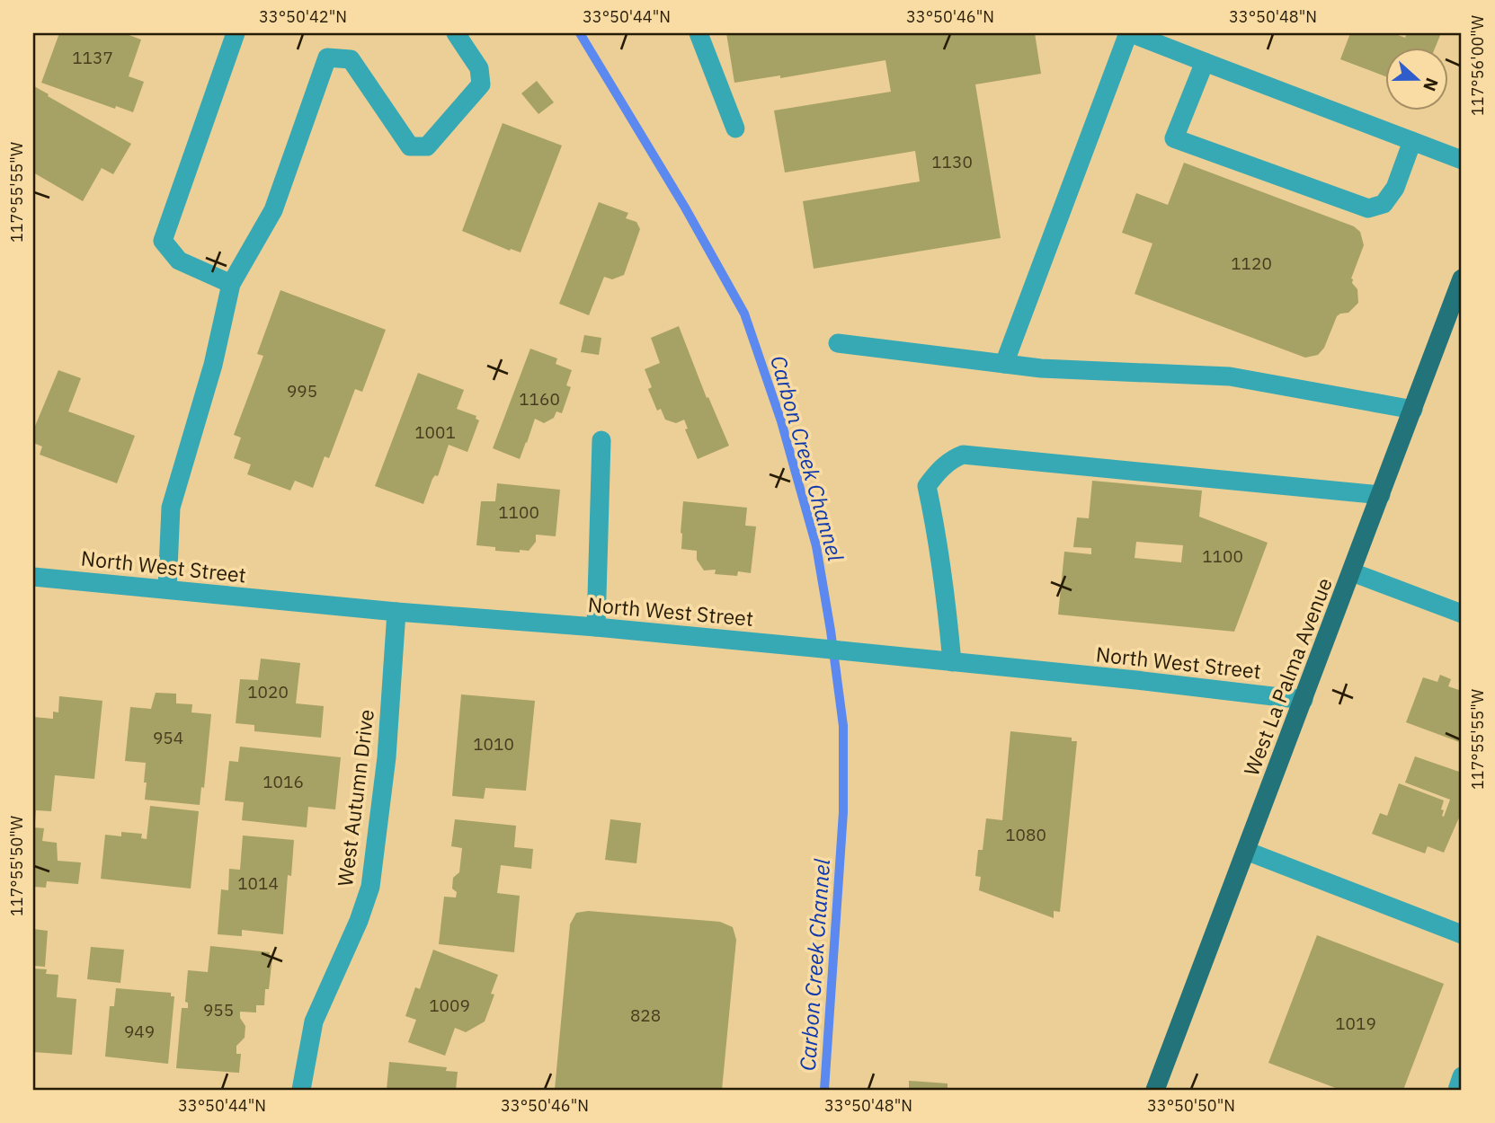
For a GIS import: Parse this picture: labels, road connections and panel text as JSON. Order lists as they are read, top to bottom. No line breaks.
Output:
{"streets":{"main road":["West La Palma Avenue"],"street":["North West Street","West Autumn Drive"]},"crossings":[["North West Street","West La Palma Avenue"],["North West Street","West Autumn Drive"]],"water":["Carbon Creek Channel"],"house_numbers":["1137","1130","1120","995","1160","1001","1100","1100","1020","954","1010","1016","1080","1014","1009","955","828","1019","949"],"north":"right","coordinates":["33°50'42\"N","33°50'44\"N","33°50'46\"N","33°50'48\"N","117°56'00\"W","117°55'55\"W","117°55'50\"W","33°50'50\"N"]}
